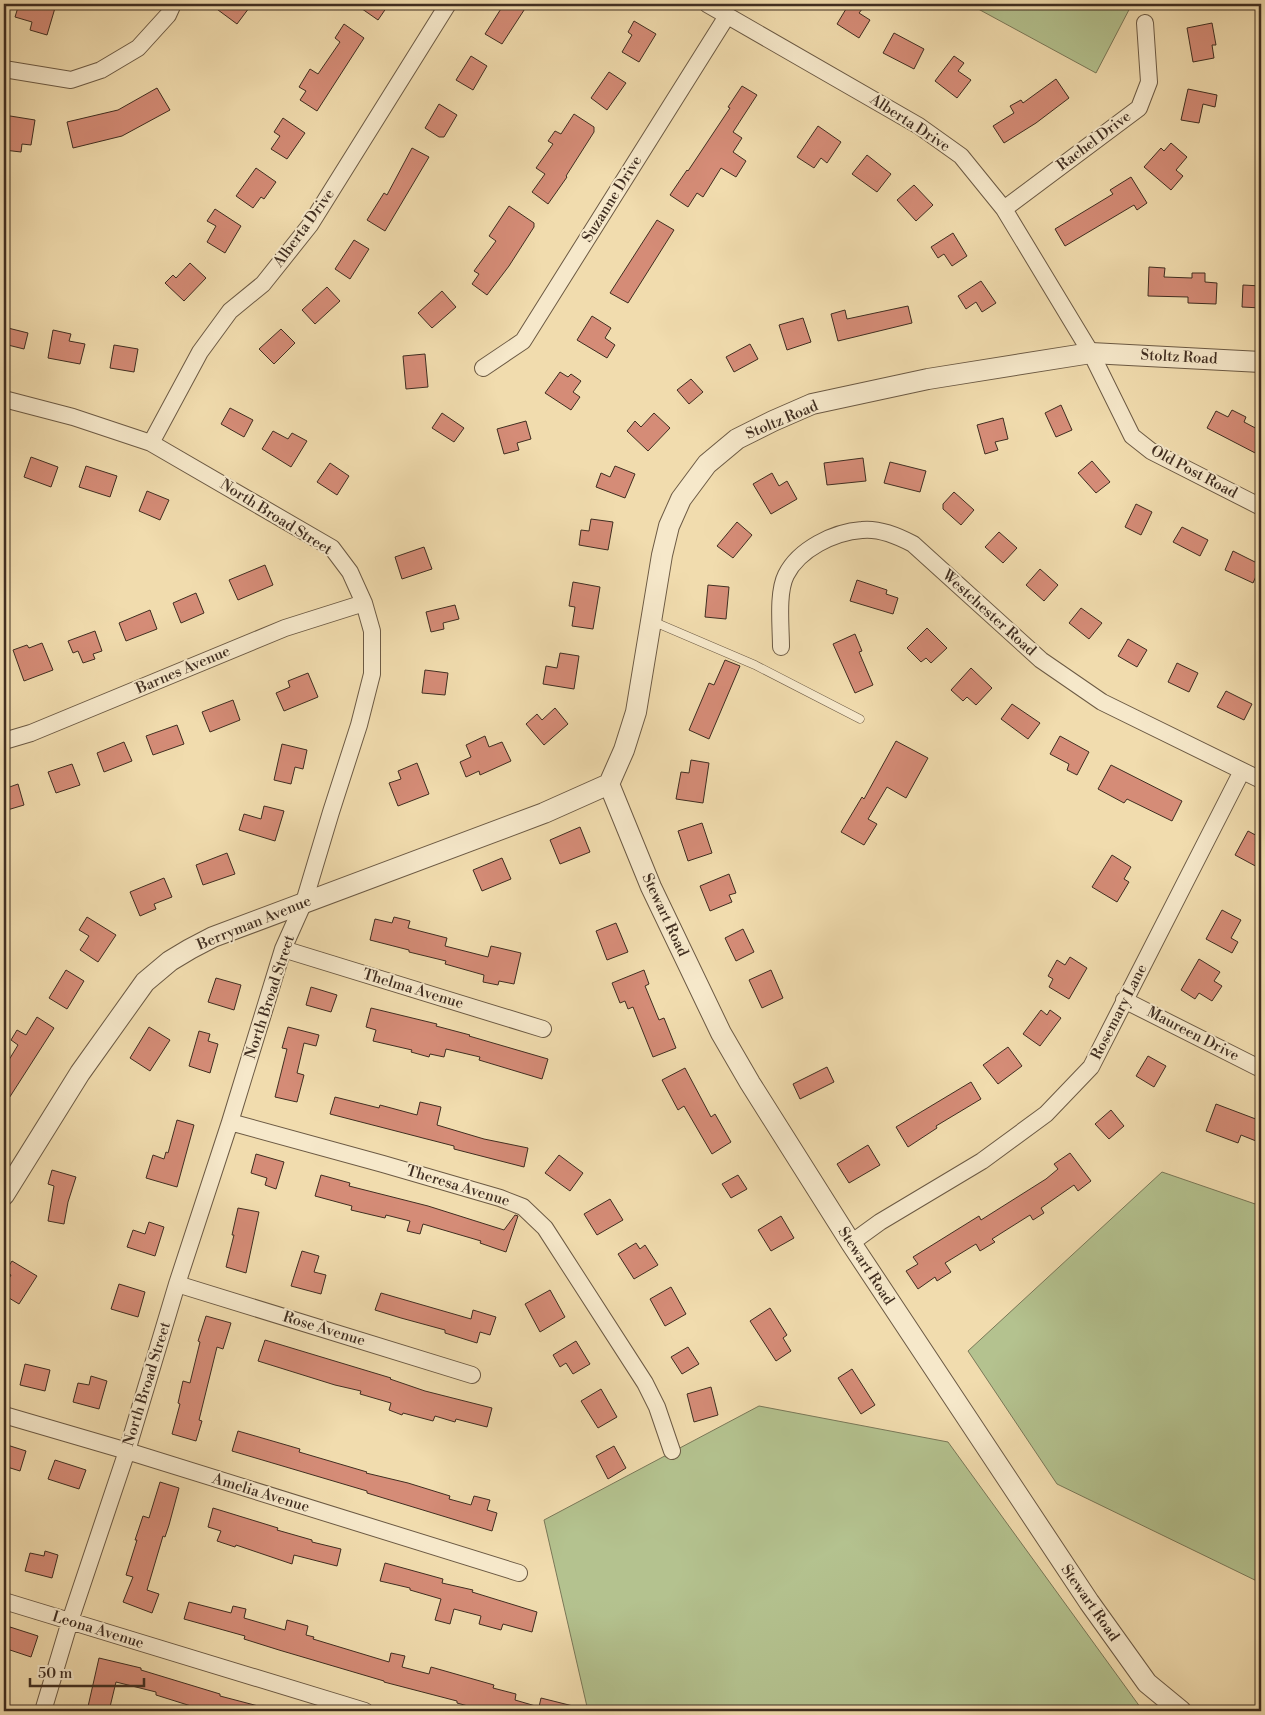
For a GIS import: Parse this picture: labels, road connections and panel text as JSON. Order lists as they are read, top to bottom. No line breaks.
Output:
{"streets":{"street":["Alberta Drive","Rachel Drive","Suzanne Drive","Stoltz Road","Old Post Road","North Broad Street","Westchester Road","Barnes Avenue","Stewart Road","Berryman Avenue","Thelma Avenue","Rosemary Lane","Maureen Drive","Theresa Avenue","Rose Avenue","Amelia Avenue","Leona Avenue"]},"crossings":[["Alberta Drive","Rachel Drive"],["Alberta Drive","Suzanne Drive"],["Alberta Drive","Stoltz Road"],["Alberta Drive","Old Post Road"],["Alberta Drive","North Broad Street"],["Stoltz Road","Old Post Road"],["Stoltz Road","Stewart Road"],["Stoltz Road","Berryman Avenue"],["North Broad Street","Barnes Avenue"],["North Broad Street","Berryman Avenue"],["North Broad Street","Thelma Avenue"],["North Broad Street","Theresa Avenue"],["North Broad Street","Rose Avenue"],["North Broad Street","Amelia Avenue"],["North Broad Street","Leona Avenue"],["Westchester Road","Rosemary Lane"],["Stewart Road","Berryman Avenue"],["Stewart Road","Rosemary Lane"],["Rosemary Lane","Maureen Drive"]],"scale_bar":"50 m"}
